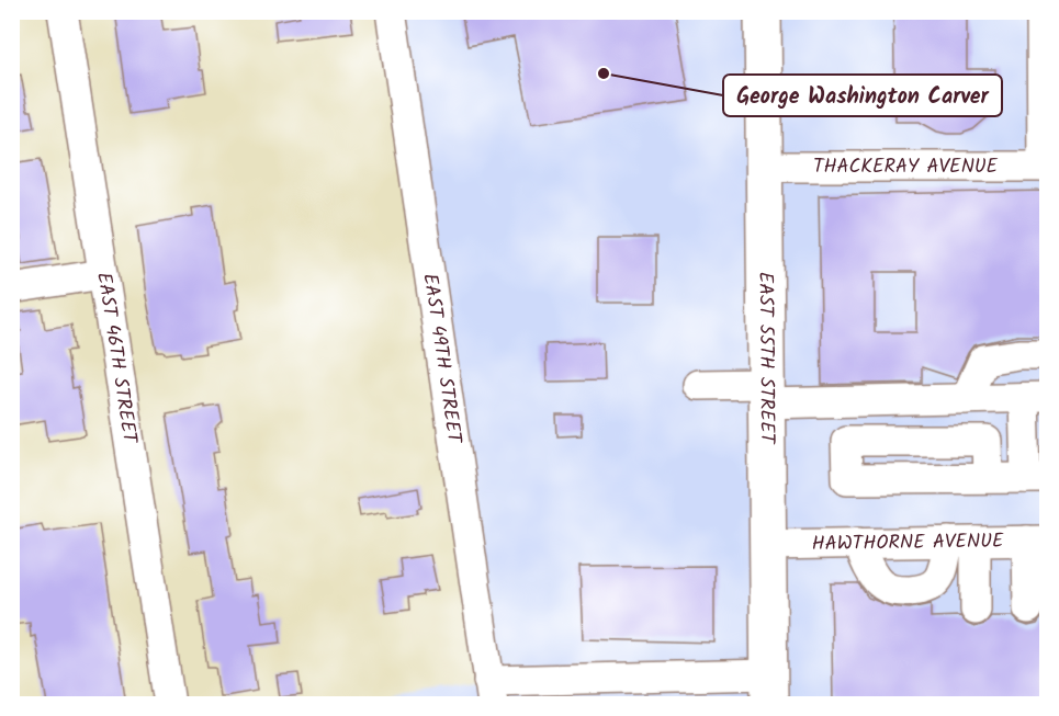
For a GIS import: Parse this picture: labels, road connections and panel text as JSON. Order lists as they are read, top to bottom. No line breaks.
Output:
{"streets":{"main road":["EAST 55TH STREET"],"street":["THACKERAY AVENUE","EAST 46TH STREET","EAST 49TH STREET","HAWTHORNE AVENUE"]},"crossings":[["THACKERAY AVENUE","EAST 55TH STREET"],["EAST 55TH STREET","HAWTHORNE AVENUE"]],"places":["George Washington Carver"]}
